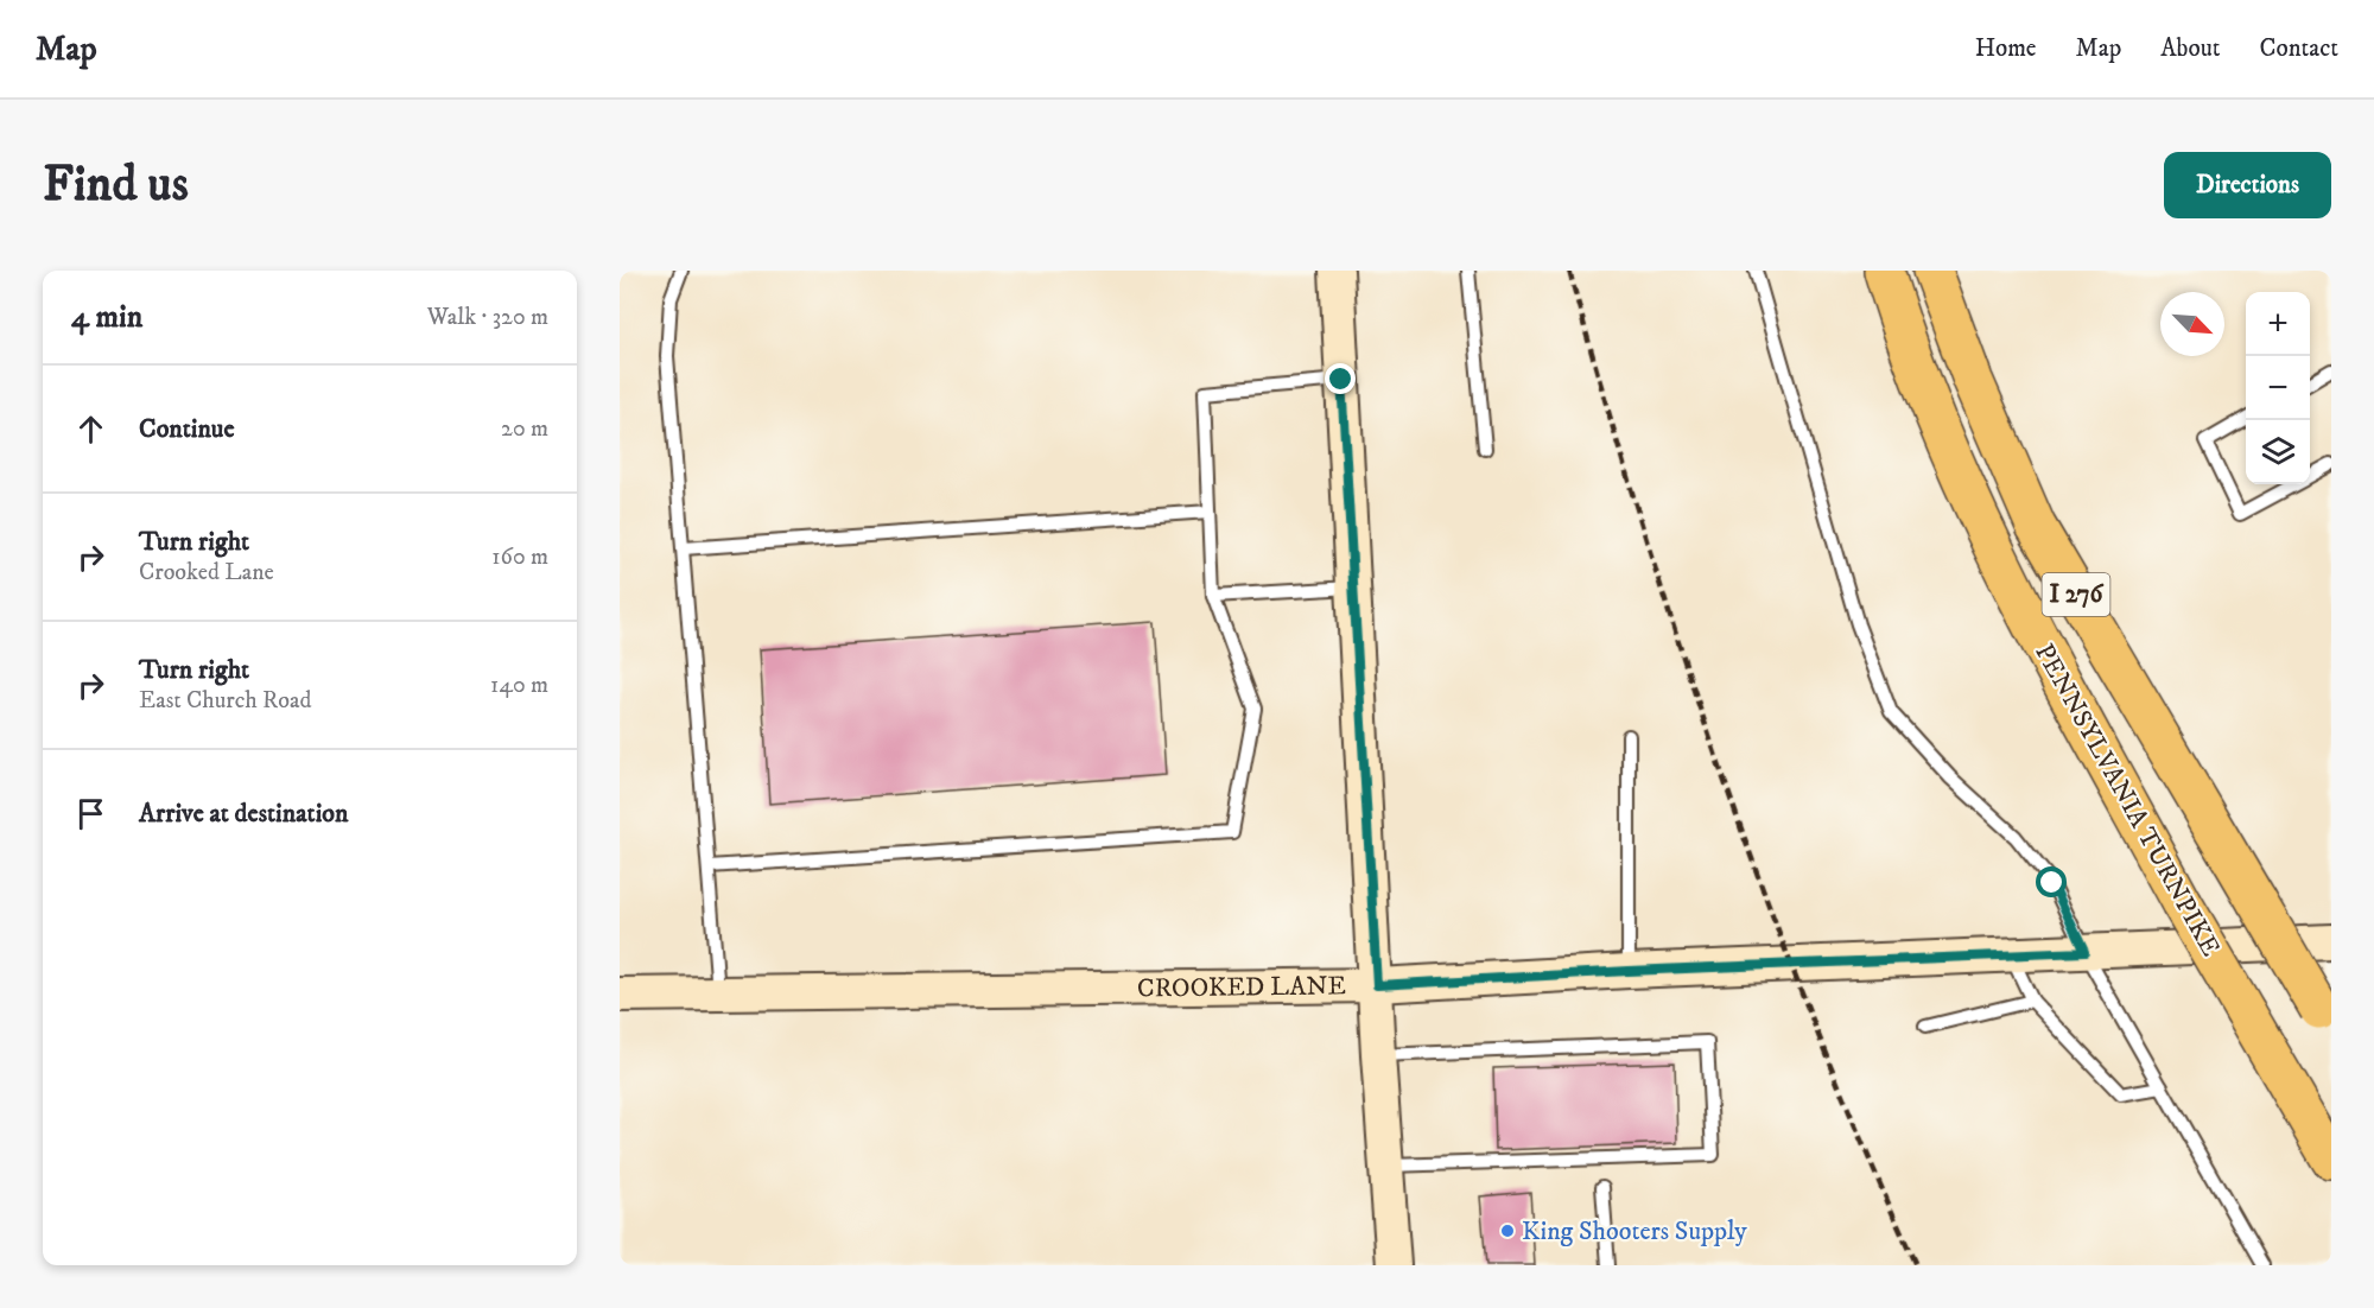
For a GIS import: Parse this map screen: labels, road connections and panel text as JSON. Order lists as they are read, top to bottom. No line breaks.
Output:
{"streets":{"highway":["I 276","PENNSYLVANIA TURNPIKE"],"street":["CROOKED LANE"]},"places":["King Shooters Supply"],"north":"bottom right","page":{"header":"Map","nav":["Home","Map","About","Contact"],"buttons":"Directions","title":"Find us","heading":["4 min","Walk · 320 m"],"map_buttons":["+","−"],"list":[["Continue","20 m"],["Turn right","Crooked Lane","160 m"],["Turn right","East Church Road","140 m"],"Arrive at destination"]}}
